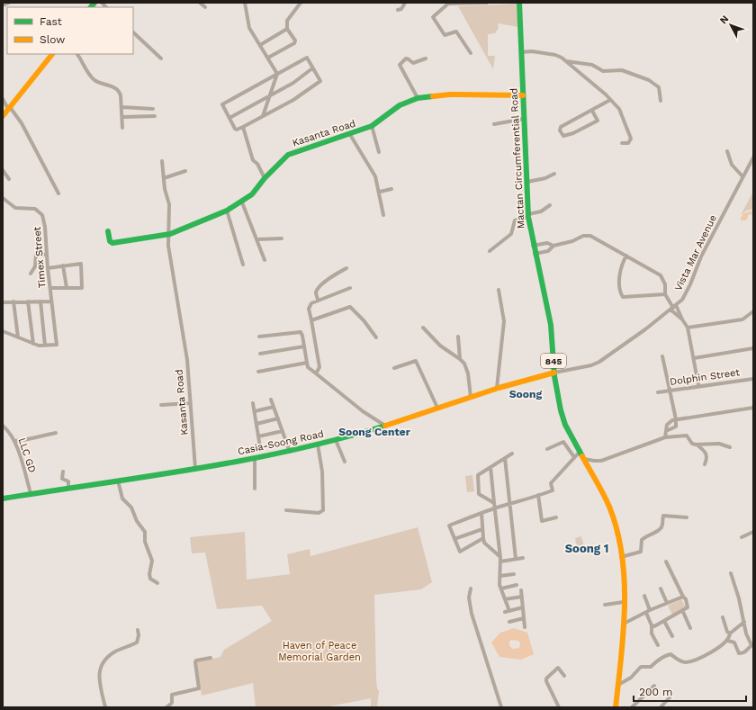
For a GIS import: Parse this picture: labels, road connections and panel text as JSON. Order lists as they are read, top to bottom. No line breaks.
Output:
{"streets":{"street":["Kasanta Road","Mactan Circumferential Road","Vista Mar Avenue","Timex Street","845","Dolphin Street","Casia-Soong Road","LLC GD"]},"crossings":[["Kasanta Road","Mactan Circumferential Road"],["Kasanta Road","Casia-Soong Road"],["Mactan Circumferential Road","Vista Mar Avenue"],["Mactan Circumferential Road","Casia-Soong Road"],["Vista Mar Avenue","Casia-Soong Road"],["Casia-Soong Road","LLC GD"]],"districts":["Soong","Soong Center","Soong 1"],"parks":["Haven of Peace Memorial Garden"],"legend":["Fast","Slow"],"scale_bar":"200 m","north":"top left"}
